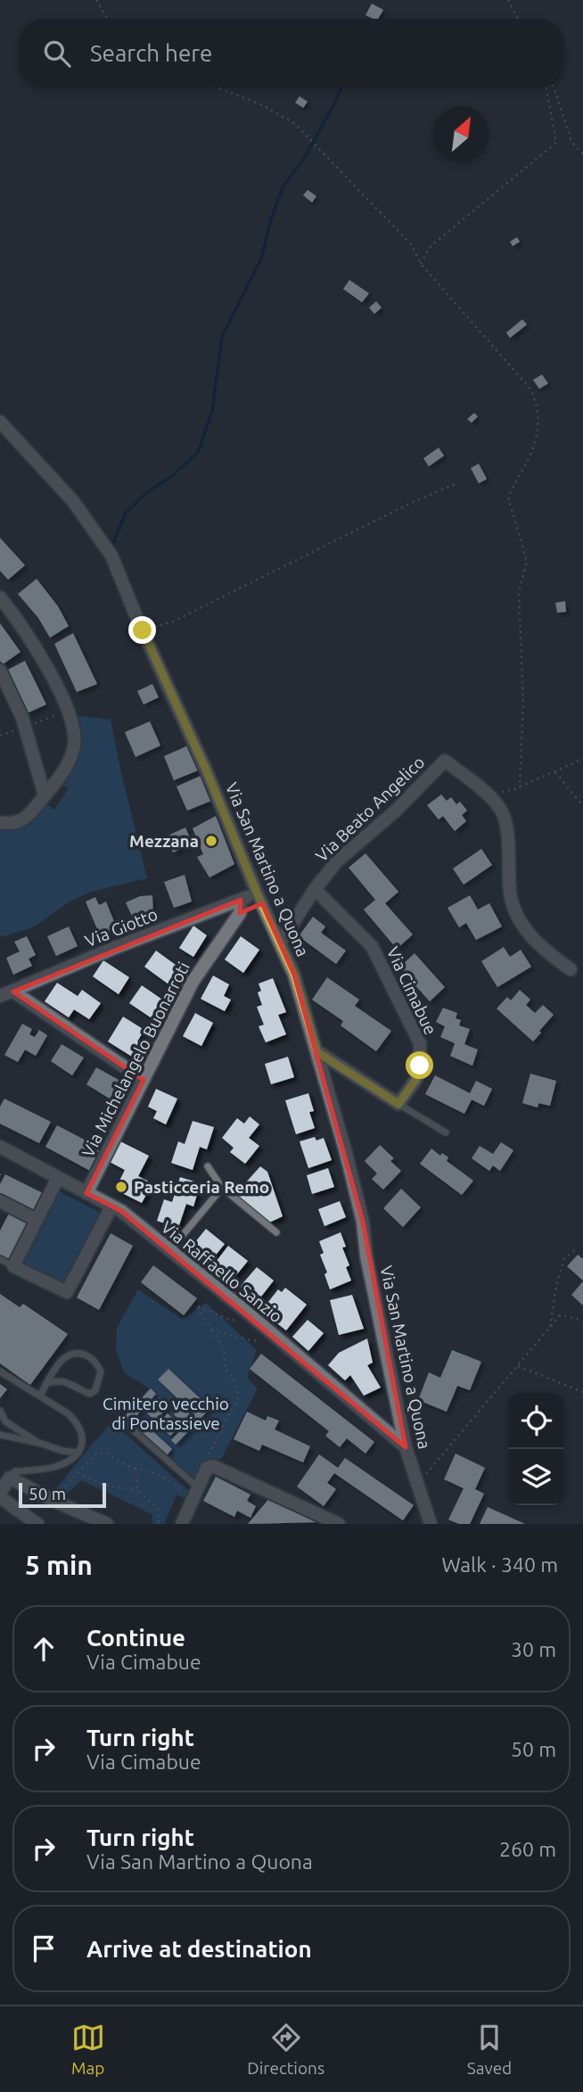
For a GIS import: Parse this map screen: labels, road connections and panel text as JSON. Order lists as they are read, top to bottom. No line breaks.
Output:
{"streets":{"street":["Via Beato Angelico","Via San Martino a Quona","Via Giotto","Via Cimabue","Via Michelangelo Buonarroti","Via Raffaello Sanzio"]},"crossings":[["Via Beato Angelico","Via San Martino a Quona"],["Via Beato Angelico","Via Cimabue"],["Via San Martino a Quona","Via Giotto"],["Via San Martino a Quona","Via Michelangelo Buonarroti"],["Via San Martino a Quona","Via Raffaello Sanzio"],["Via Giotto","Via Michelangelo Buonarroti"],["Via Michelangelo Buonarroti","Via Raffaello Sanzio"]],"parks":["Cimitero vecchio di Pontassieve"],"places":["Mezzana","Pasticceria Remo"],"scale_bar":"50 m","north":"top right","page":{"search":"Search here","scale":"50 m","heading":["5 min","Walk · 340 m"],"list":[["Continue","Via Cimabue","30 m"],["Turn right","Via Cimabue","50 m"],["Turn right","Via San Martino a Quona","260 m"],"Arrive at destination"],"nav":["Map","Directions","Saved"]}}
